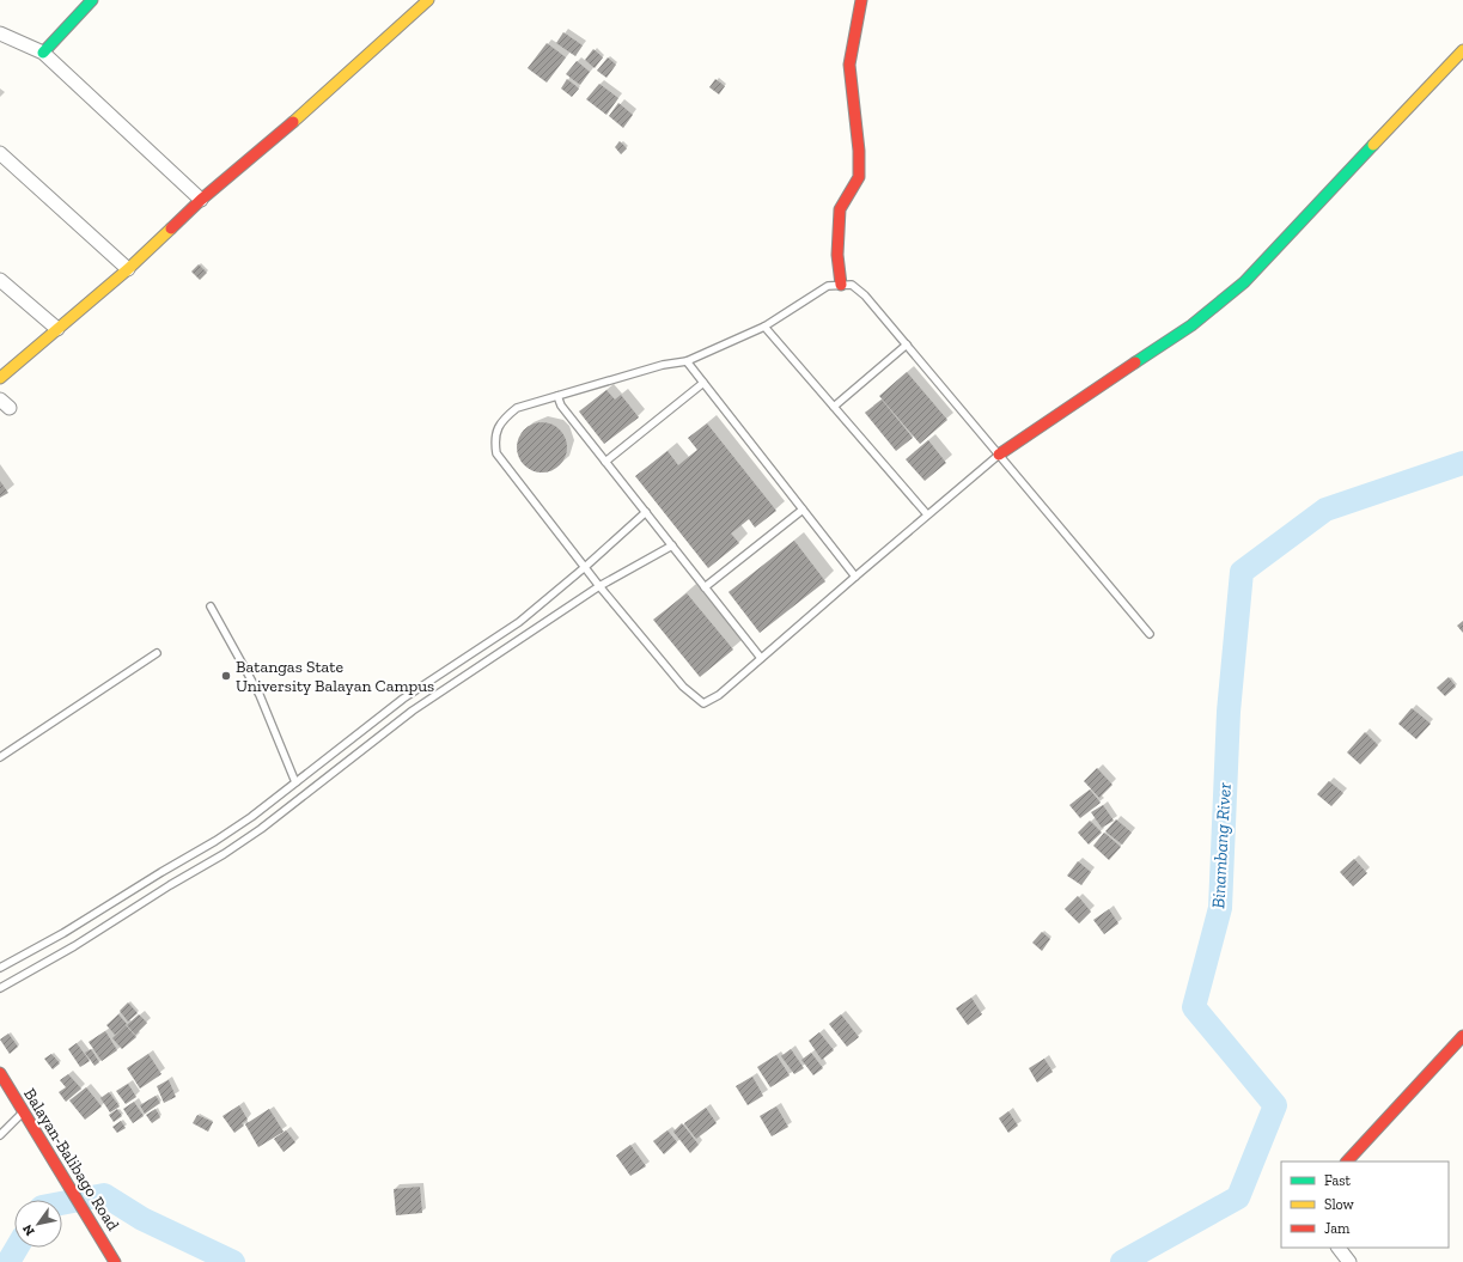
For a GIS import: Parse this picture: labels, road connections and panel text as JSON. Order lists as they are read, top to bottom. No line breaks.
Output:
{"streets":{"street":["Balayan-Balibago Road"]},"water":["Binambang River"],"places":["Batangas State University Balayan Campus"],"legend":["Fast","Slow","Jam"],"north":"bottom left"}
